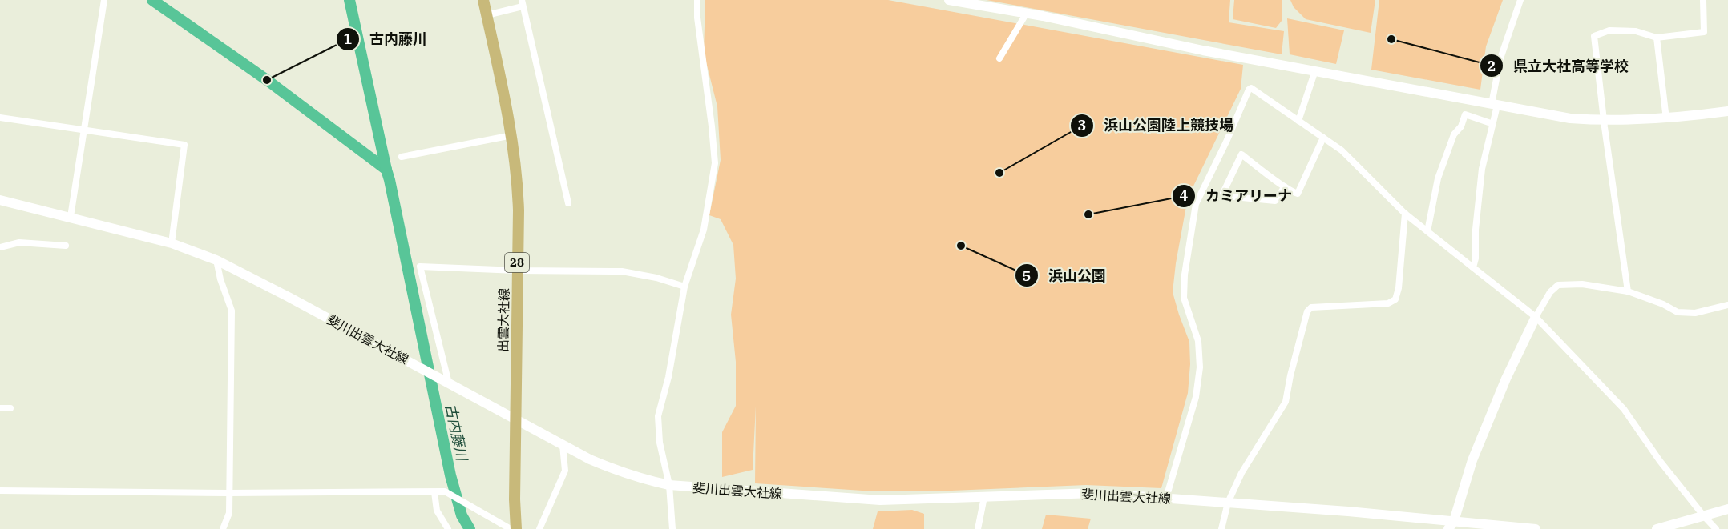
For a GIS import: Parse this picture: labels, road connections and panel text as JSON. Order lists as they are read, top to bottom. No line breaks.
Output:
{"streets":{"main road":["28","出雲大社線","斐川出雲大社線"]},"crossings":[["出雲大社線","斐川出雲大社線"]],"water":["古内藤川"],"places":["県立大社高等学校","古内藤川","浜山公園陸上競技場","カミアリーナ","浜山公園"]}
